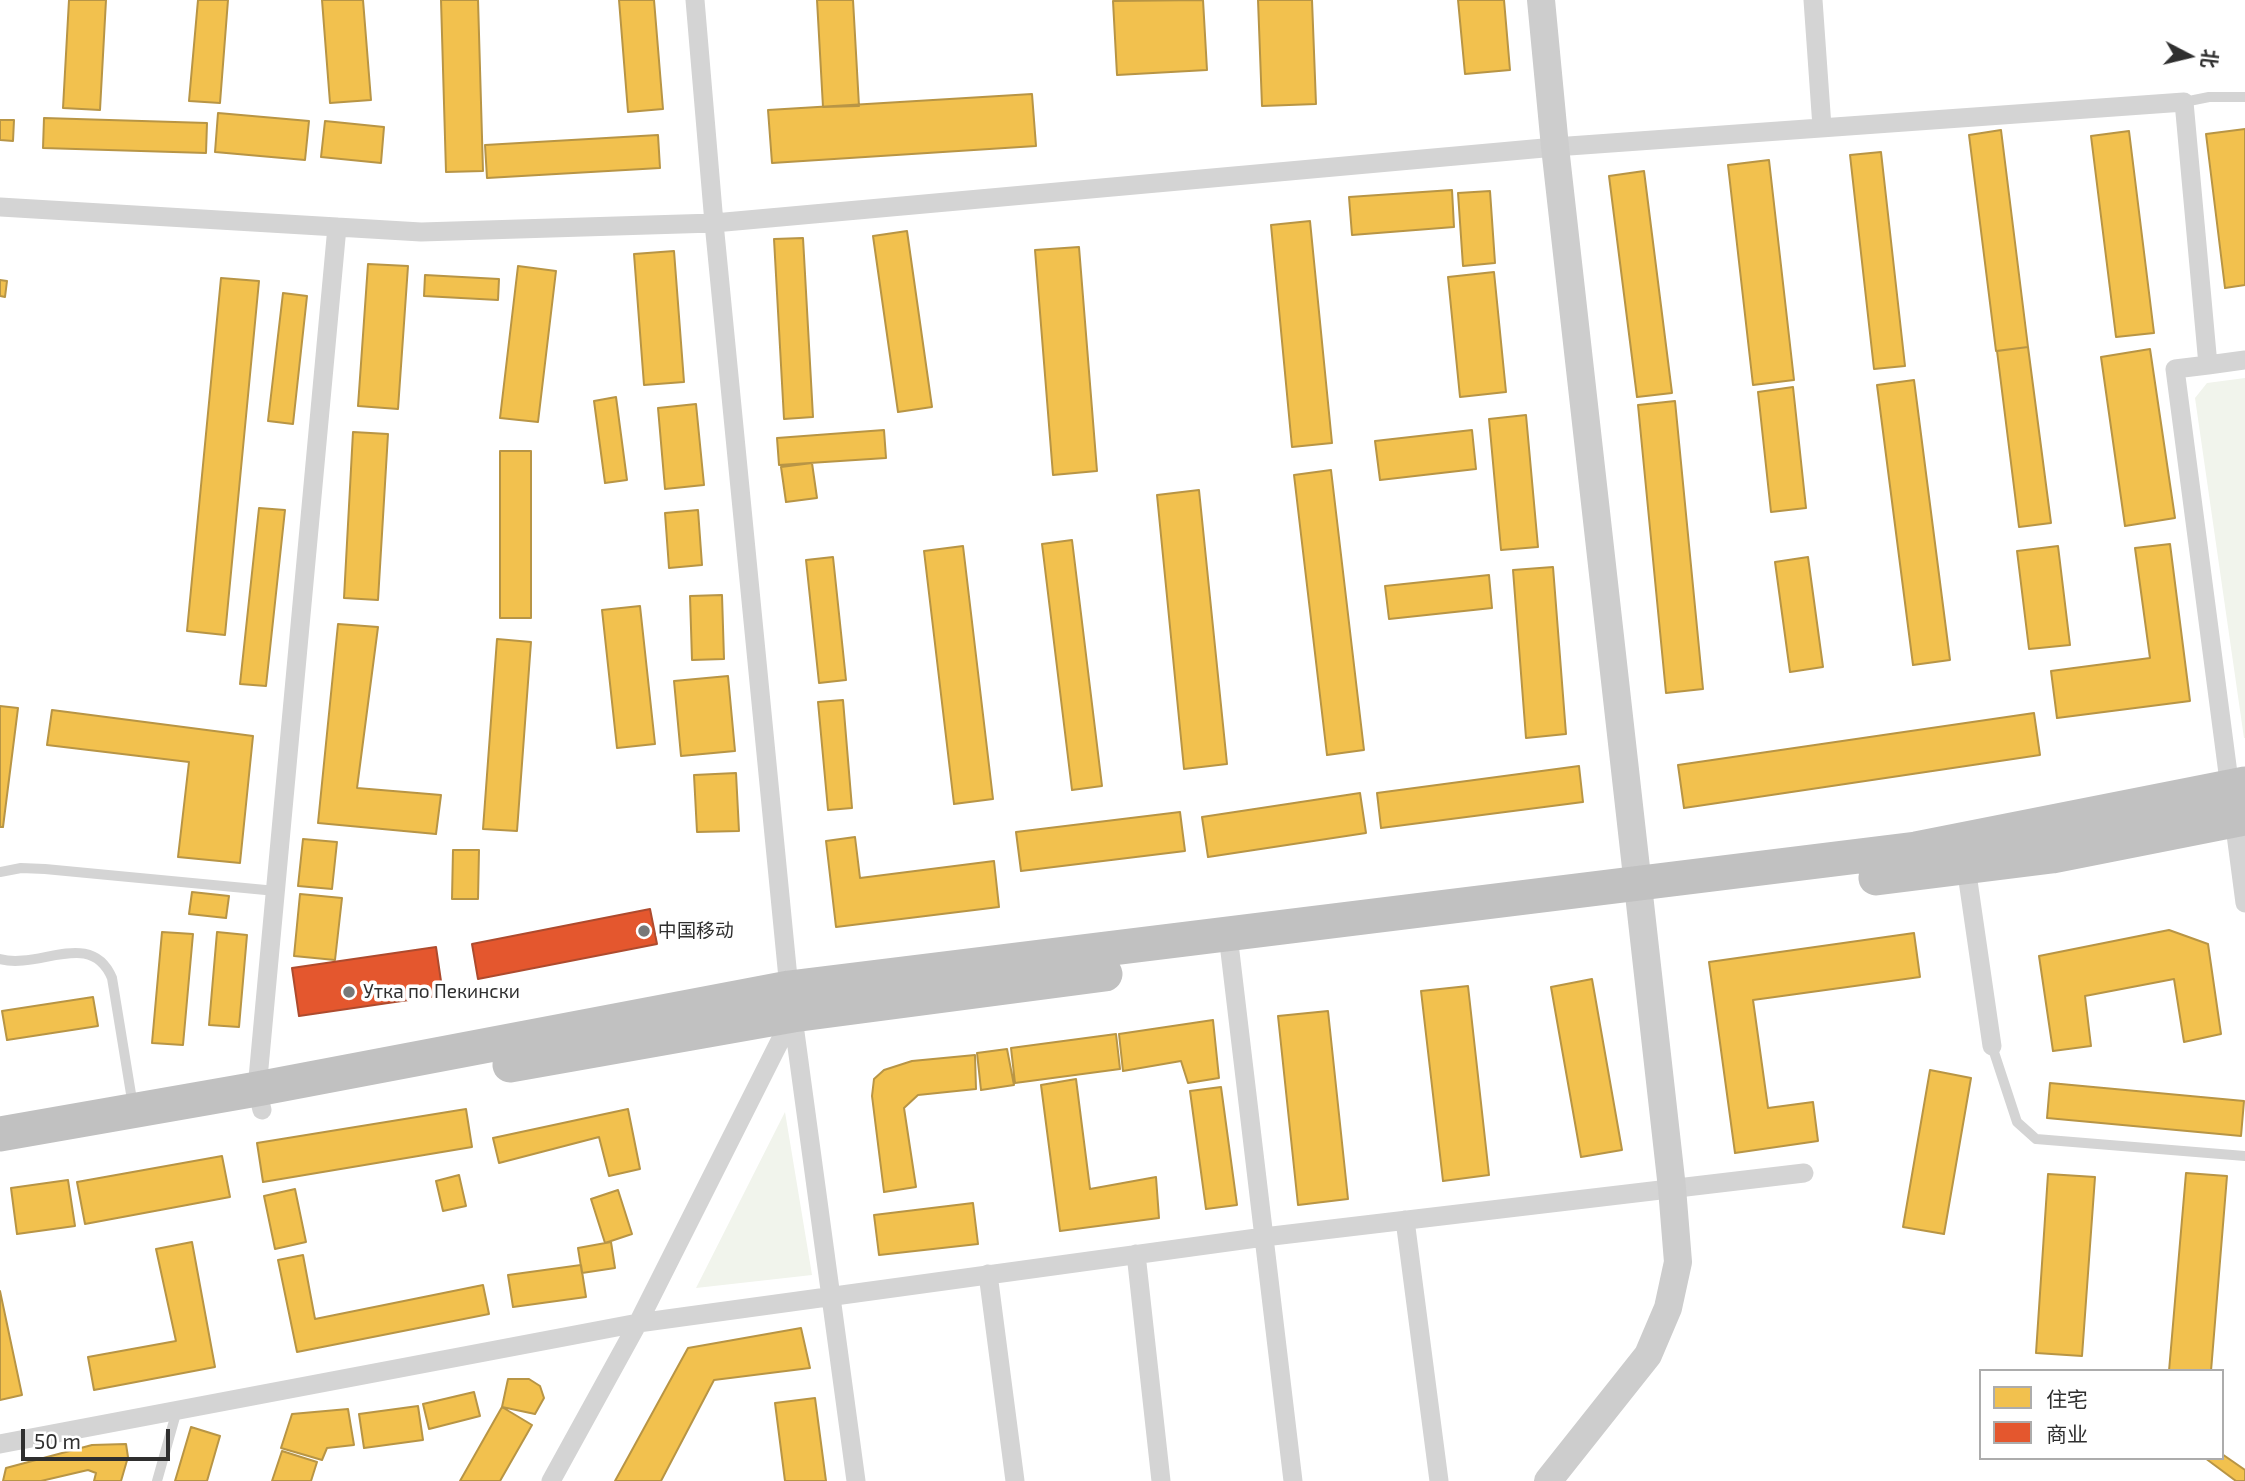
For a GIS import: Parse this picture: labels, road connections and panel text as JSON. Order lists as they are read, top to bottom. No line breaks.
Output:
{"places":["中国移动","Утка по Пекински"],"legend":["住宅","商业"],"scale_bar":"50 m","north":"right"}
